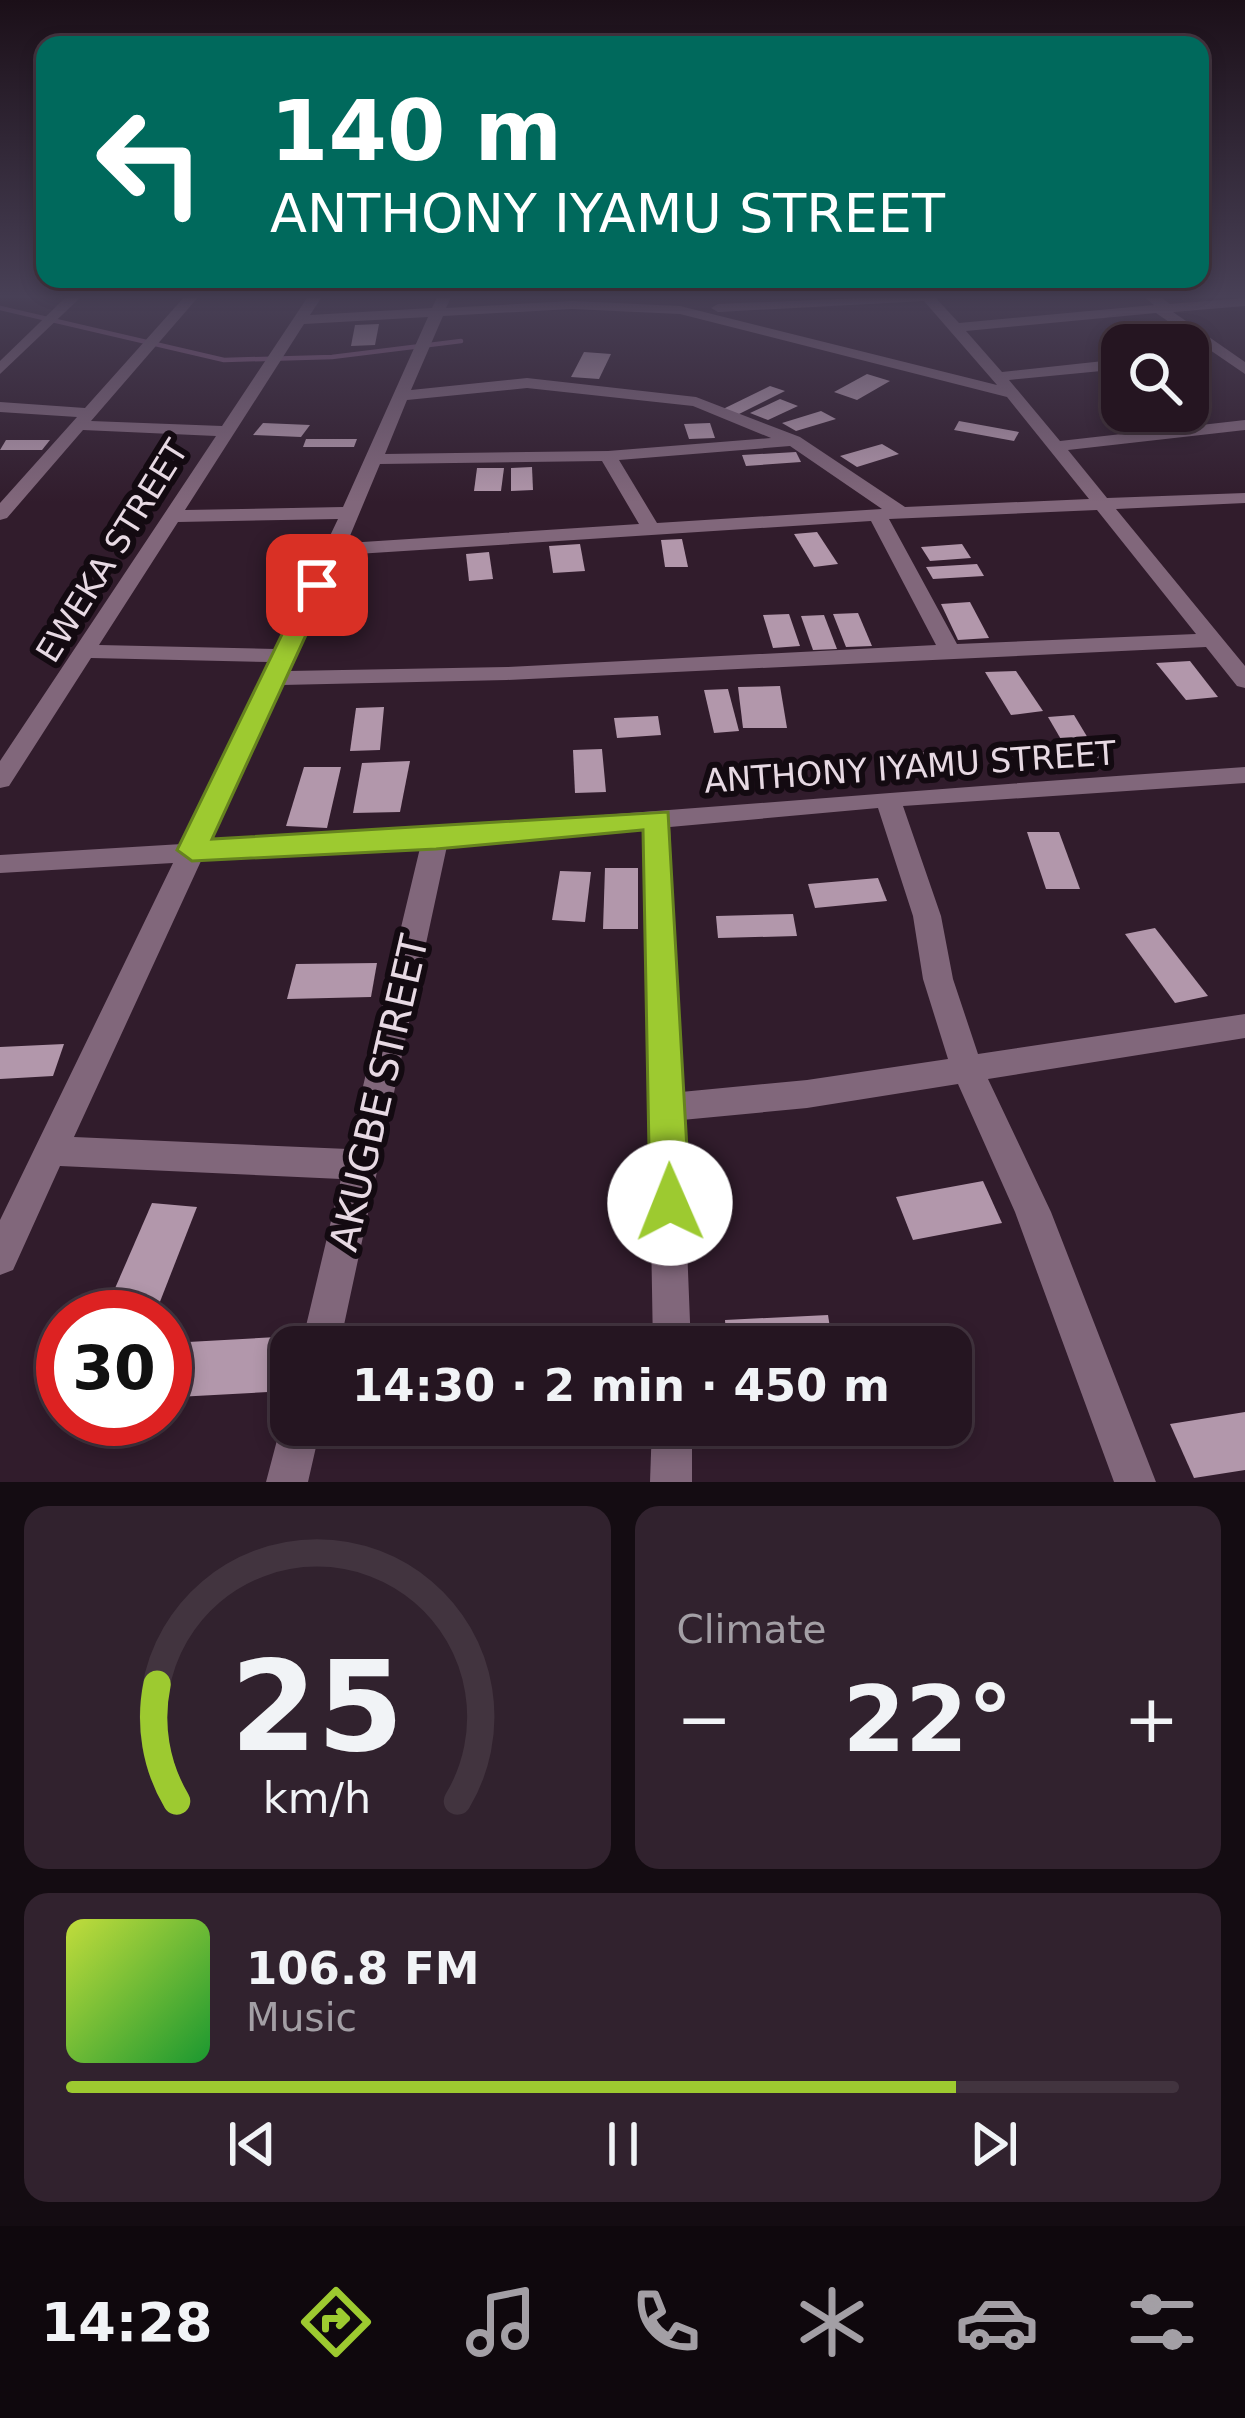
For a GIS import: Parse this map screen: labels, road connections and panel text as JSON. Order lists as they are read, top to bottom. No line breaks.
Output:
{"streets":{"street":["EWEKA STREET","ANTHONY IYAMU STREET","AKUGBE STREET"]},"crossings":[["ANTHONY IYAMU STREET","AKUGBE STREET"]],"page":{"turn":["140 m","ANTHONY IYAMU STREET"],"limit":"30","trip":"14:30 · 2 min · 450 m","tile":"Climate","heat":["−","22°","+"],"song":["106.8 FM","Music"],"tabs":"14:28","gauge":["25","km/h"]}}
